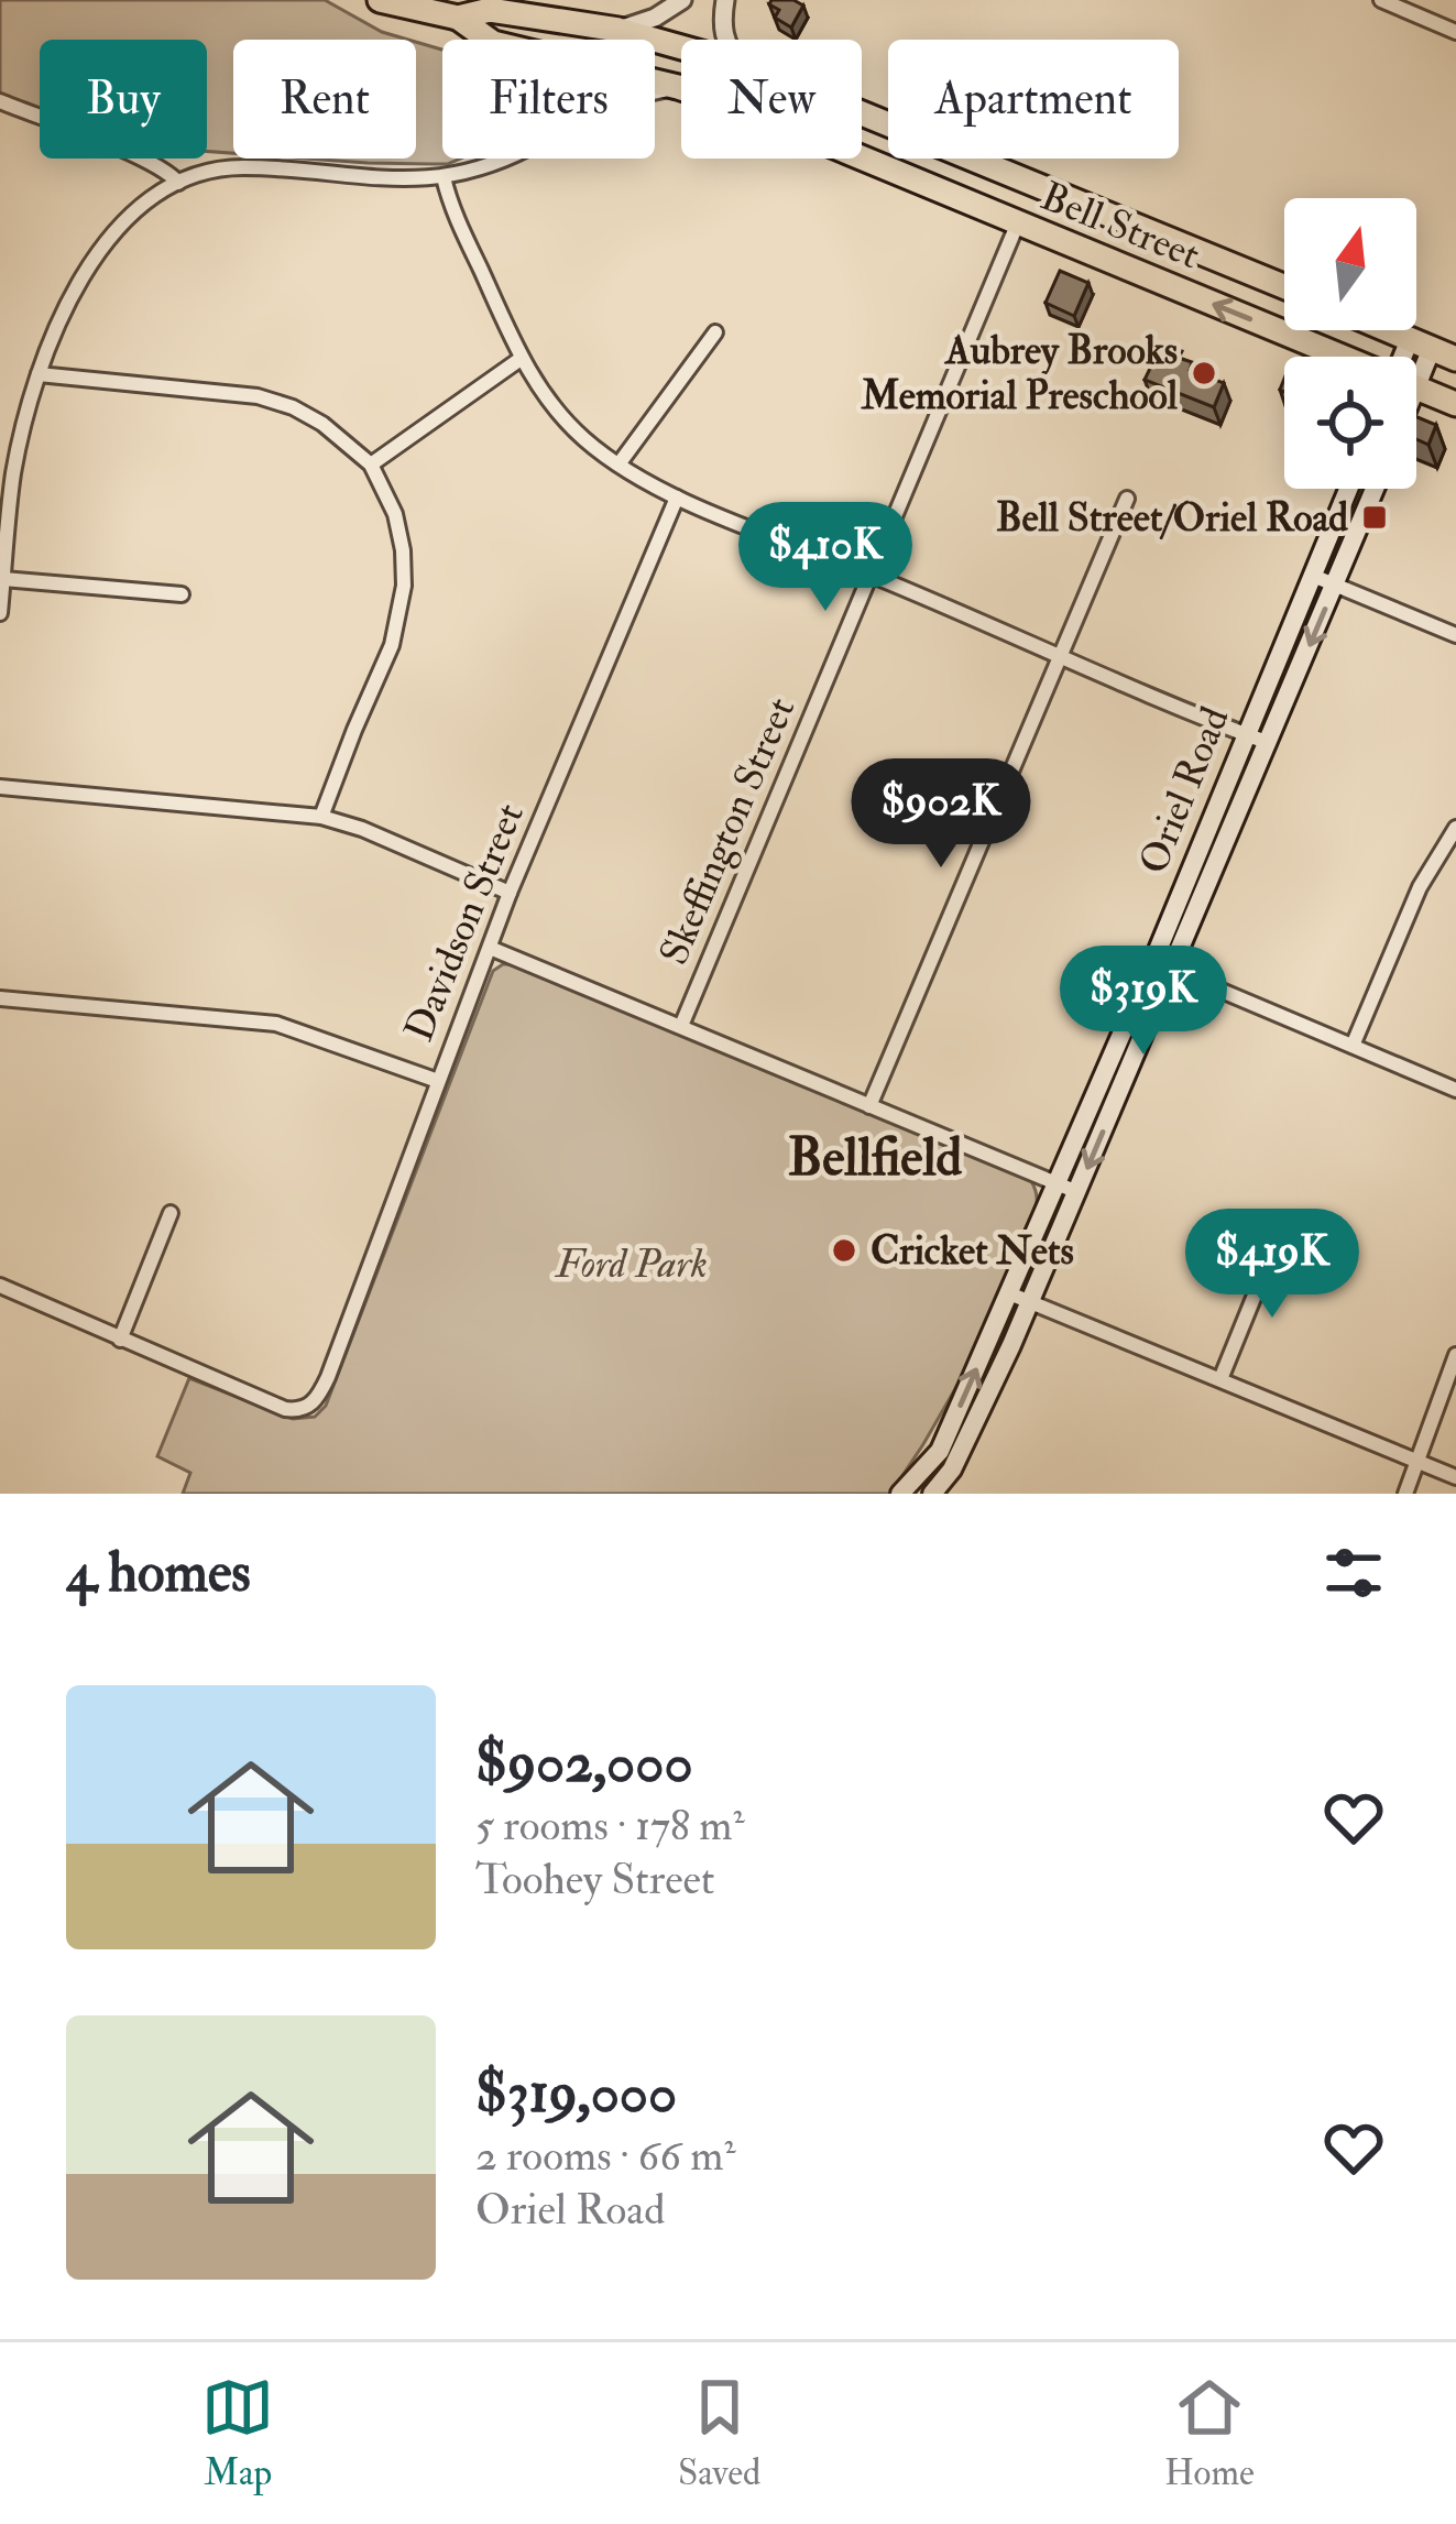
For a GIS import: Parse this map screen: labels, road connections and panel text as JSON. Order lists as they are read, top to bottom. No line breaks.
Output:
{"streets":{"highway":["Bell Street"],"main road":["Oriel Road"],"street":["Skeffington Street","Davidson Street"]},"crossings":[["Bell Street","Skeffington Street"]],"districts":["Bellfield"],"parks":["Ford Park"],"places":{"other":["Aubrey Brooks Memorial Preschool","Cricket Nets"],"transit":["Bell Street/Oriel Road"]},"north":"top","page":{"chip":["Buy","Rent","Filters","New","Apartment"],"price":["$410K","$902K","$319K","$419K"],"heading":"4 homes","list":[{"name":"$902,000","note":"5 rooms · 178 m² · Toohey Street"},{"name":"$319,000","note":"2 rooms · 66 m² · Oriel Road"}],"tabs":["Map","Saved","Home"]}}
